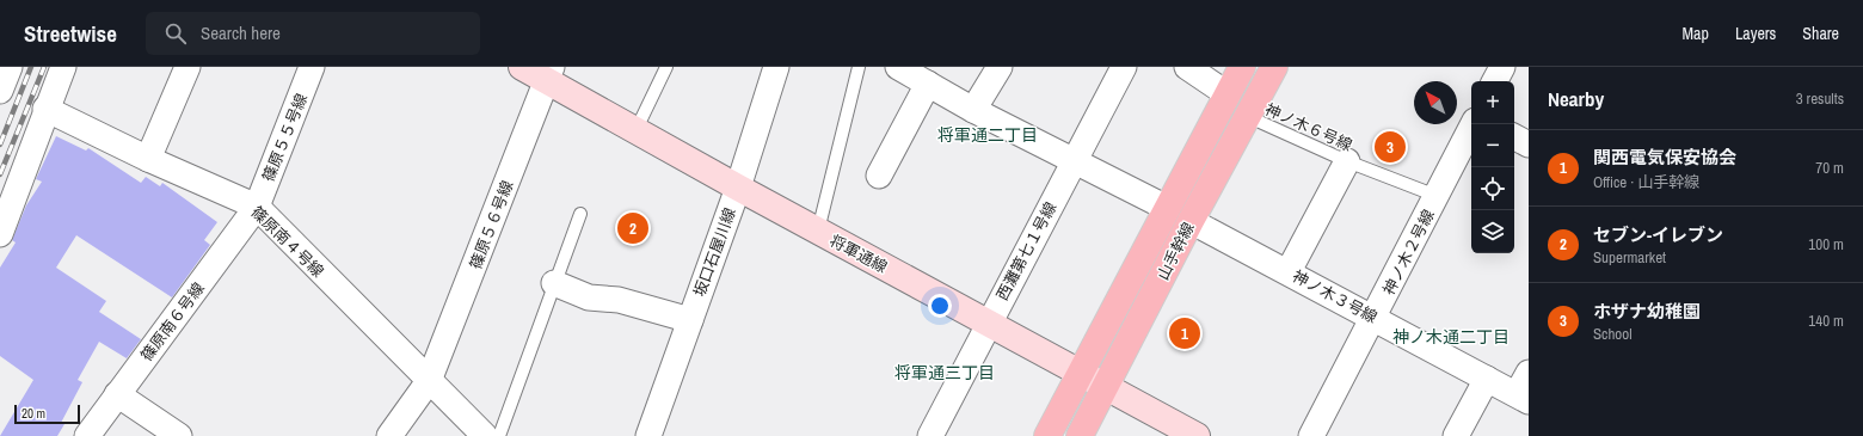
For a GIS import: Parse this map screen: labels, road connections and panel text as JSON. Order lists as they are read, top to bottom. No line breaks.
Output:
{"streets":{"main road":["山手幹線"],"street":["篠原５５号線","篠原５６号線","篠原南４号線","西灘第七１号線","坂口石屋川線","神ノ木２号線","将軍通線","神ノ木３号線","篠原南６号線"],"lane":["神ノ木６号線"]},"crossings":[["神ノ木６号線","山手幹線"],["神ノ木６号線","神ノ木２号線"],["篠原５５号線","篠原南４号線"],["篠原５５号線","篠原南６号線"],["篠原５６号線","篠原南４号線"],["篠原５６号線","将軍通線"],["篠原南４号線","篠原南６号線"],["西灘第七１号線","将軍通線"],["山手幹線","将軍通線"],["山手幹線","神ノ木３号線"],["坂口石屋川線","将軍通線"],["神ノ木２号線","神ノ木３号線"]],"districts":["将軍通二丁目","神ノ木通二丁目","将軍通三丁目"],"scale_bar":"20 m","north":"top left","page":{"header":"Streetwise","search":"Search here","nav":["Map","Layers","Share"],"heading":["Nearby","3 results"],"map_buttons":["+","−"],"pins":["3","2","1"],"list":[{"mark":"1","name":"関西電気保安協会","note":"Office · 山手幹線","value":"70 m"},{"mark":"2","name":"セブン-イレブン","note":"Supermarket","value":"100 m"},{"mark":"3","name":"ホザナ幼稚園","note":"School","value":"140 m"}],"scale":"20 m"}}
